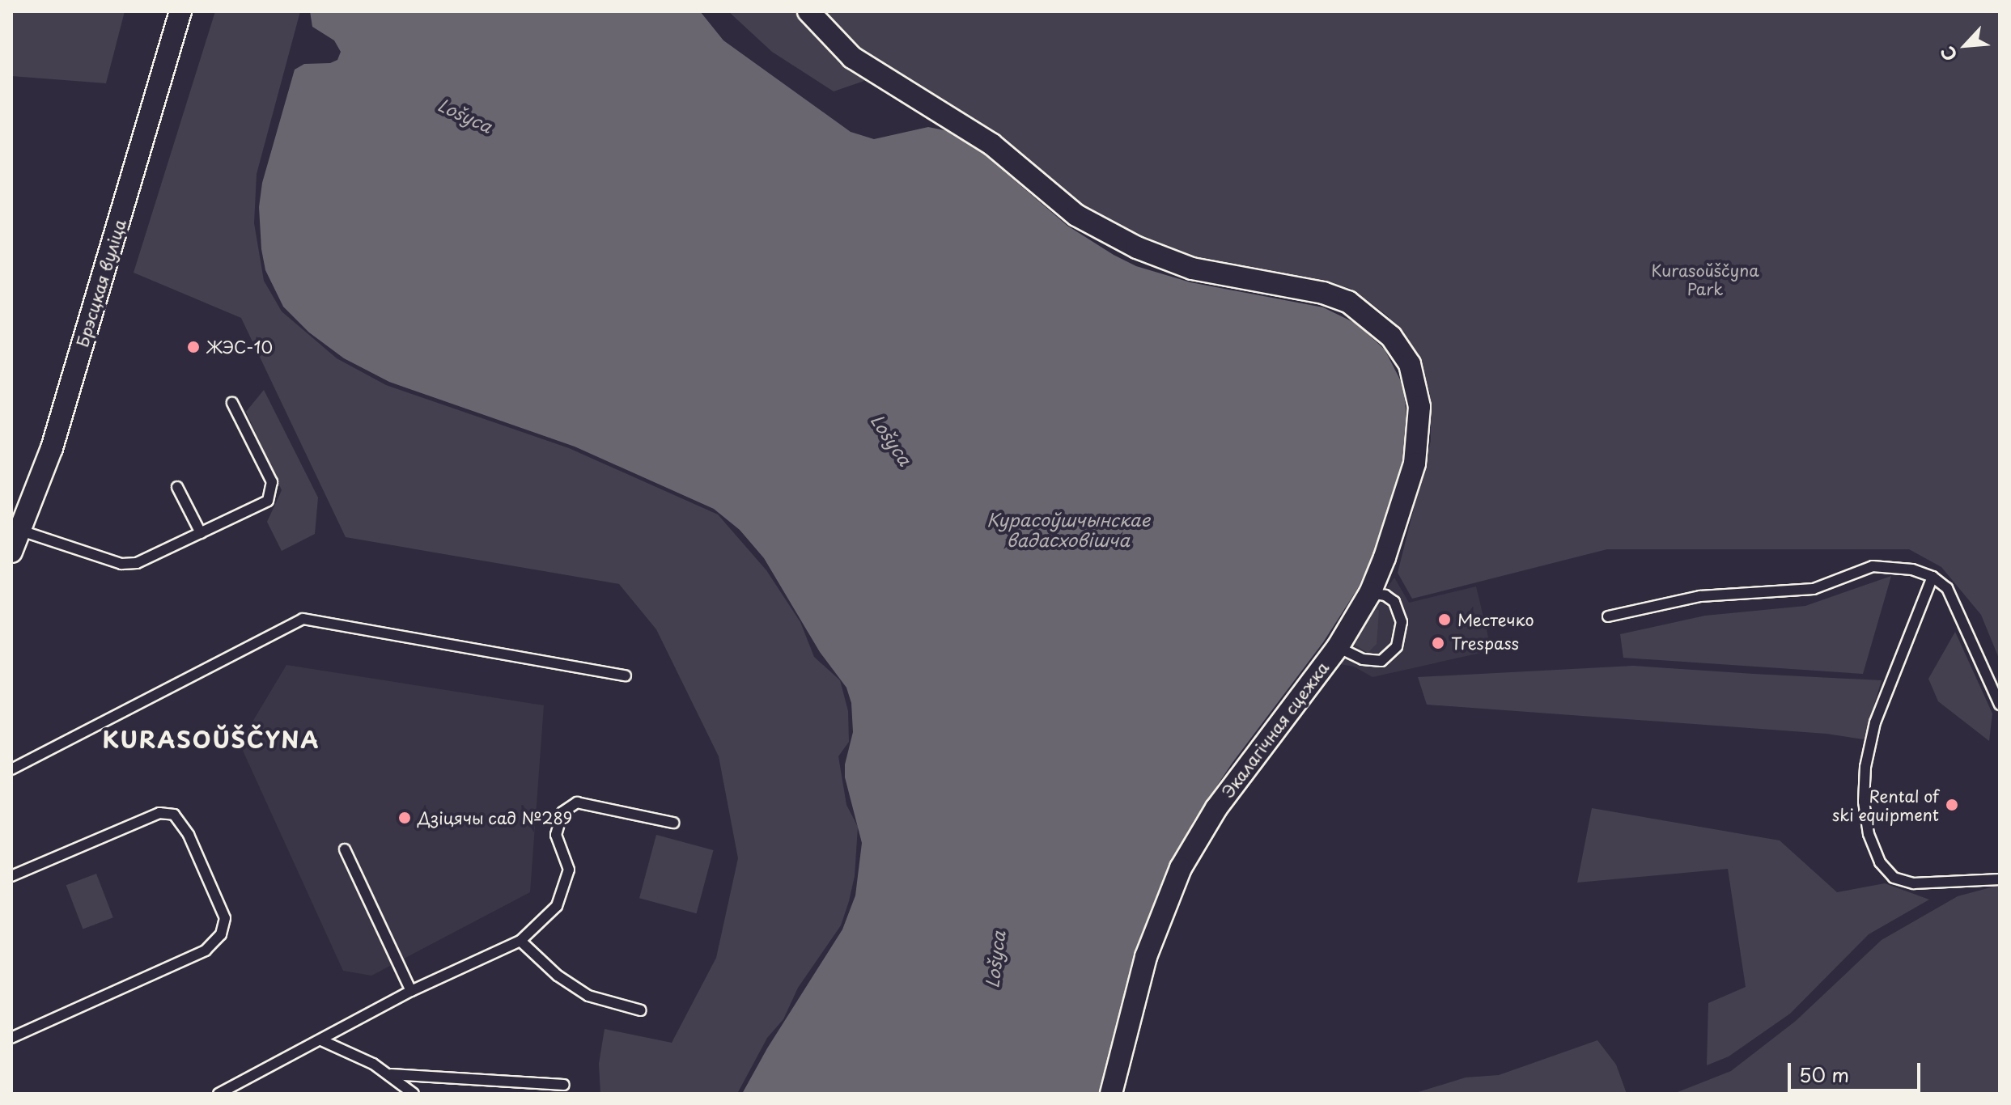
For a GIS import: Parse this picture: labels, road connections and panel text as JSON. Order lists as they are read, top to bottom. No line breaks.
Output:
{"streets":{"street":["Брэсцкая вуліца","Экалагічная сцежка"]},"districts":["KURASOŬŠČYNA"],"water":["Lošyca","Курасоўшчынскае вадасховішча"],"parks":["Kurasoŭščyna Park"],"places":["ЖЭС-10","Местечко","Trespass","Rental of ski equipment","Дзіцячы сад №289"],"scale_bar":"50 m","north":"bottom left"}
